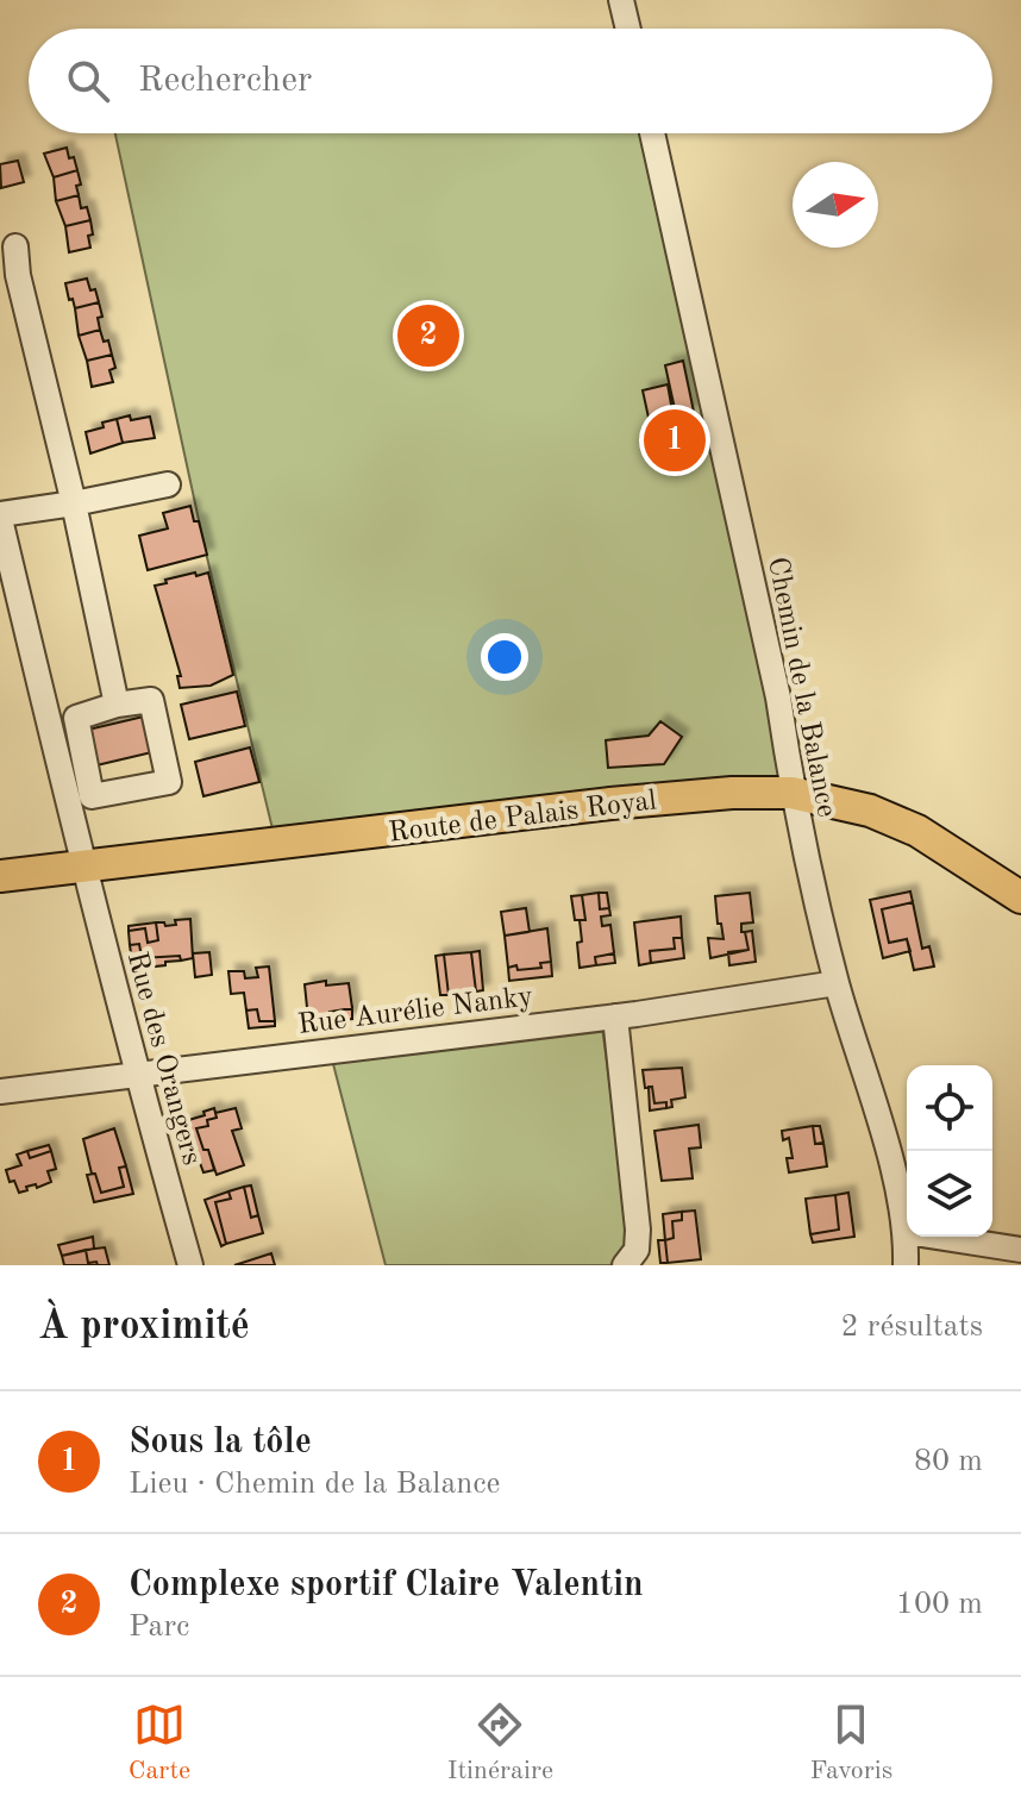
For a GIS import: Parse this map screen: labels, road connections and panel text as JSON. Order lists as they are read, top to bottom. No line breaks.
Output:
{"streets":{"main road":["Route de Palais Royal"],"street":["Chemin de la Balance","Rue Aurélie Nanky","Rue des Orangers"]},"crossings":[["Chemin de la Balance","Route de Palais Royal"],["Chemin de la Balance","Rue Aurélie Nanky"],["Route de Palais Royal","Rue des Orangers"],["Rue Aurélie Nanky","Rue des Orangers"]],"north":"right","page":{"search":"Rechercher","pins":["2","1"],"heading":["À proximité","2 résultats"],"list":[{"mark":"1","name":"Sous la tôle","note":"Lieu · Chemin de la Balance","value":"80 m"},{"mark":"2","name":"Complexe sportif Claire Valentin","note":"Parc","value":"100 m"}],"nav":["Carte","Itinéraire","Favoris"]}}
